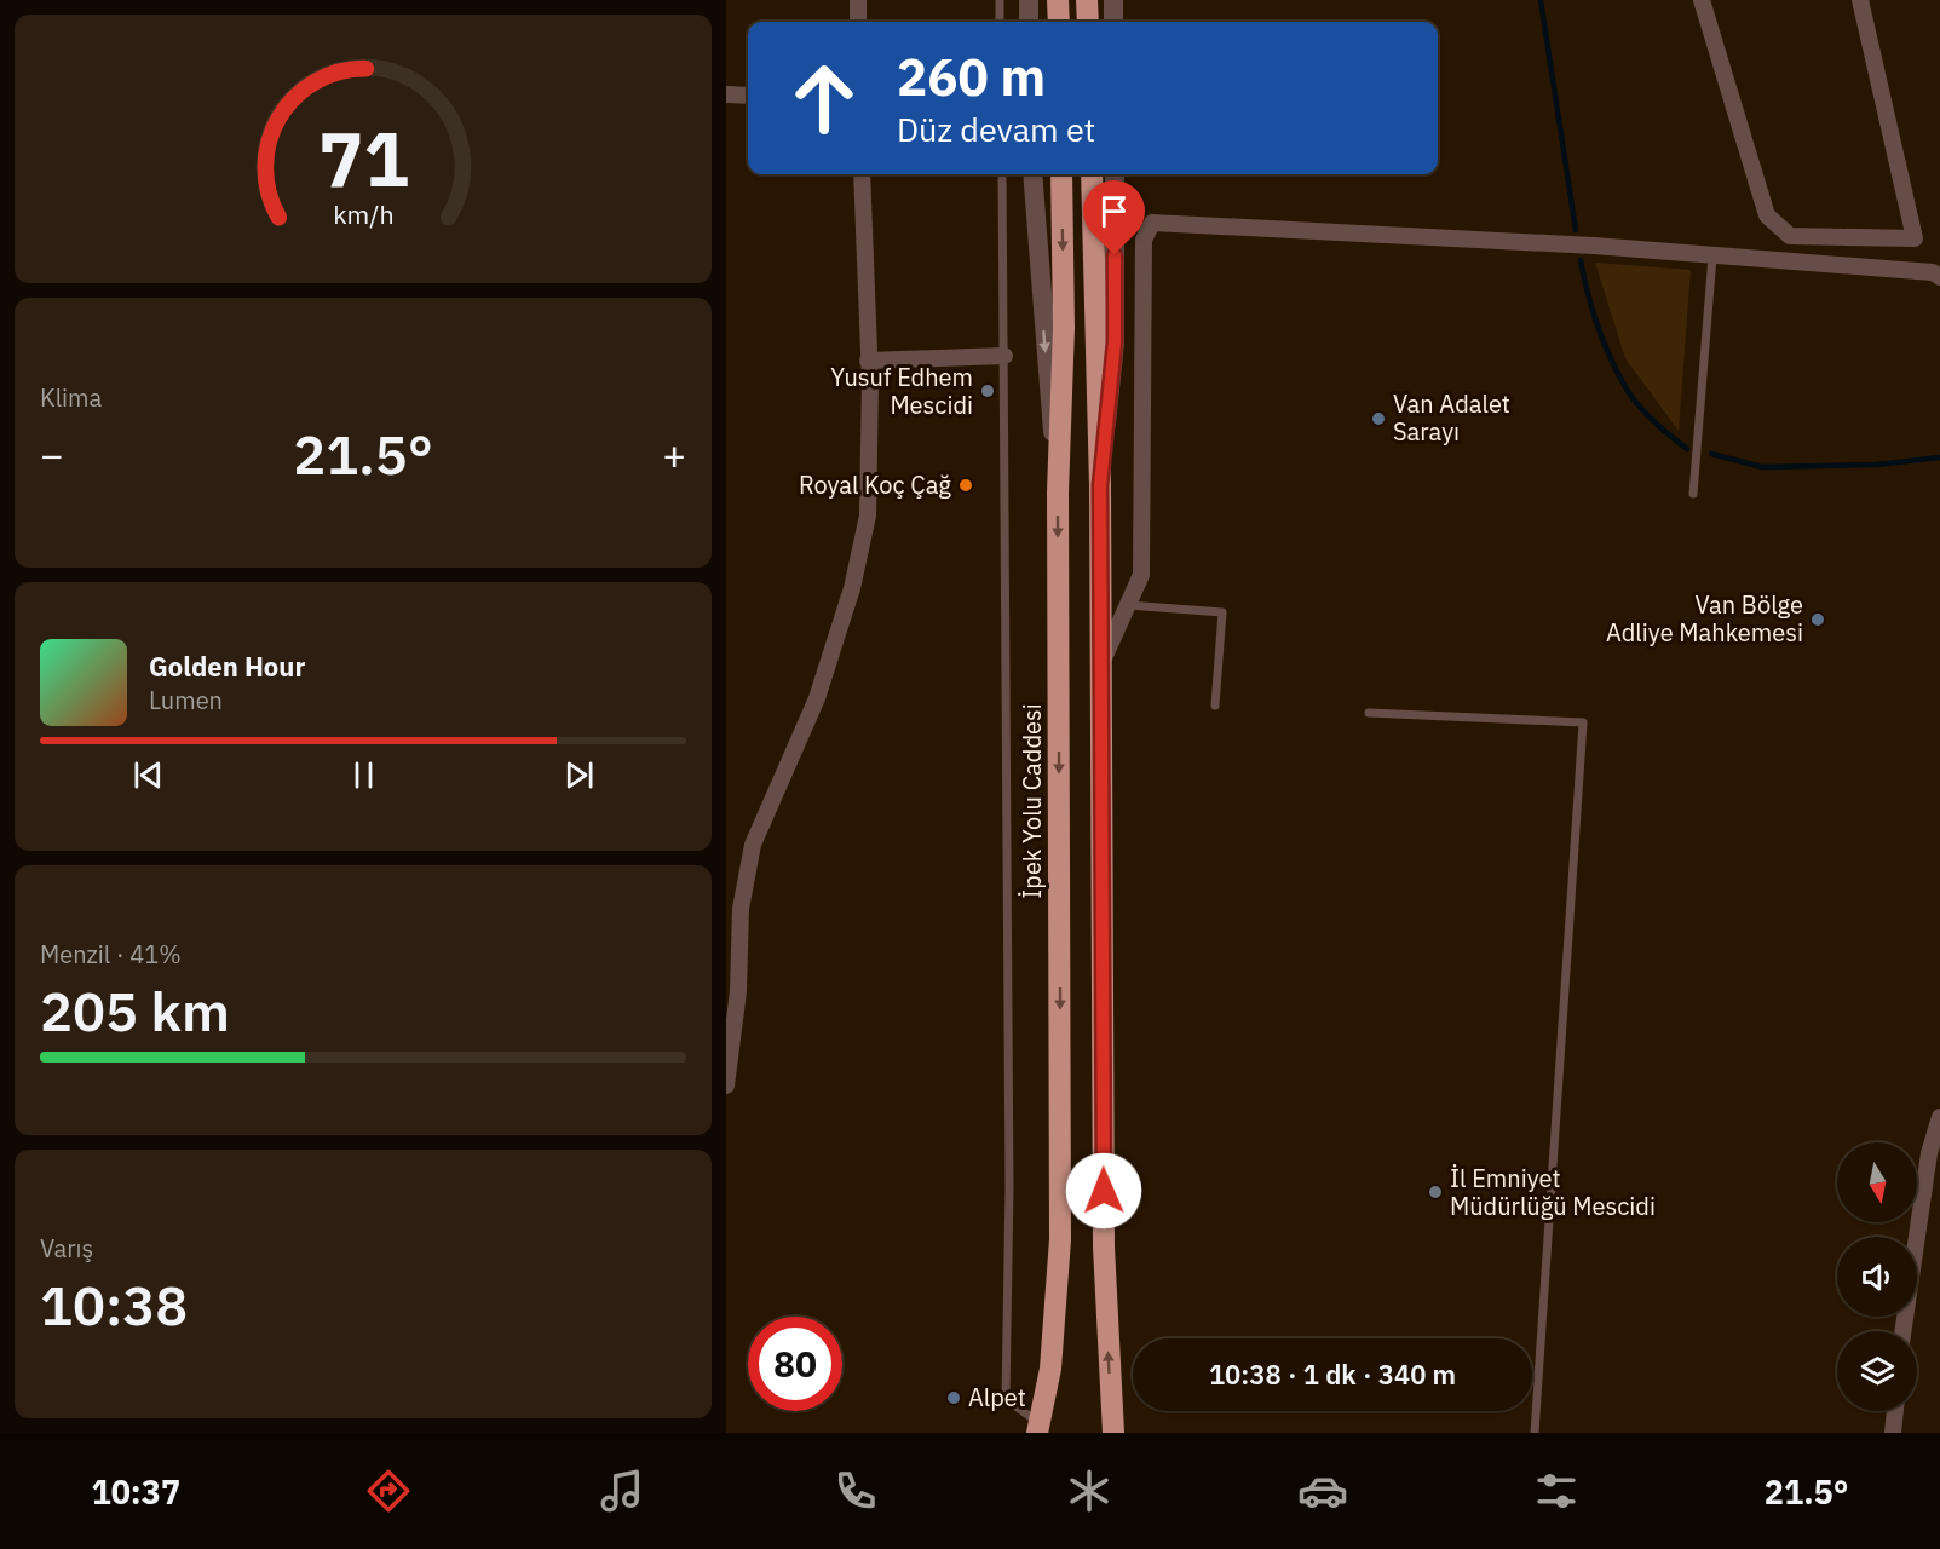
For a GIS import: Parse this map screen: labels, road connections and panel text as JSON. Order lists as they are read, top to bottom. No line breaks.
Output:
{"streets":{"highway":["İpek Yolu Caddesi"]},"places":["Yusuf Edhem Mescidi","Van Adalet Sarayı","Royal Koç Çağ","Van Bölge Adliye Mahkemesi","İl Emniyet Müdürlüğü Mescidi","Alpet"],"north":"bottom","page":{"turn":["260 m","Düz devam et"],"tile":["Klima",["Menzil · 41%","205 km"],["Varış","10:38"]],"heat":["−","21.5°","+"],"song":["Golden Hour","Lumen"],"limit":"80","trip":"10:38 · 1 dk · 340 m","tabs":["10:37","21.5°"],"gauge":["71","km/h"]}}
